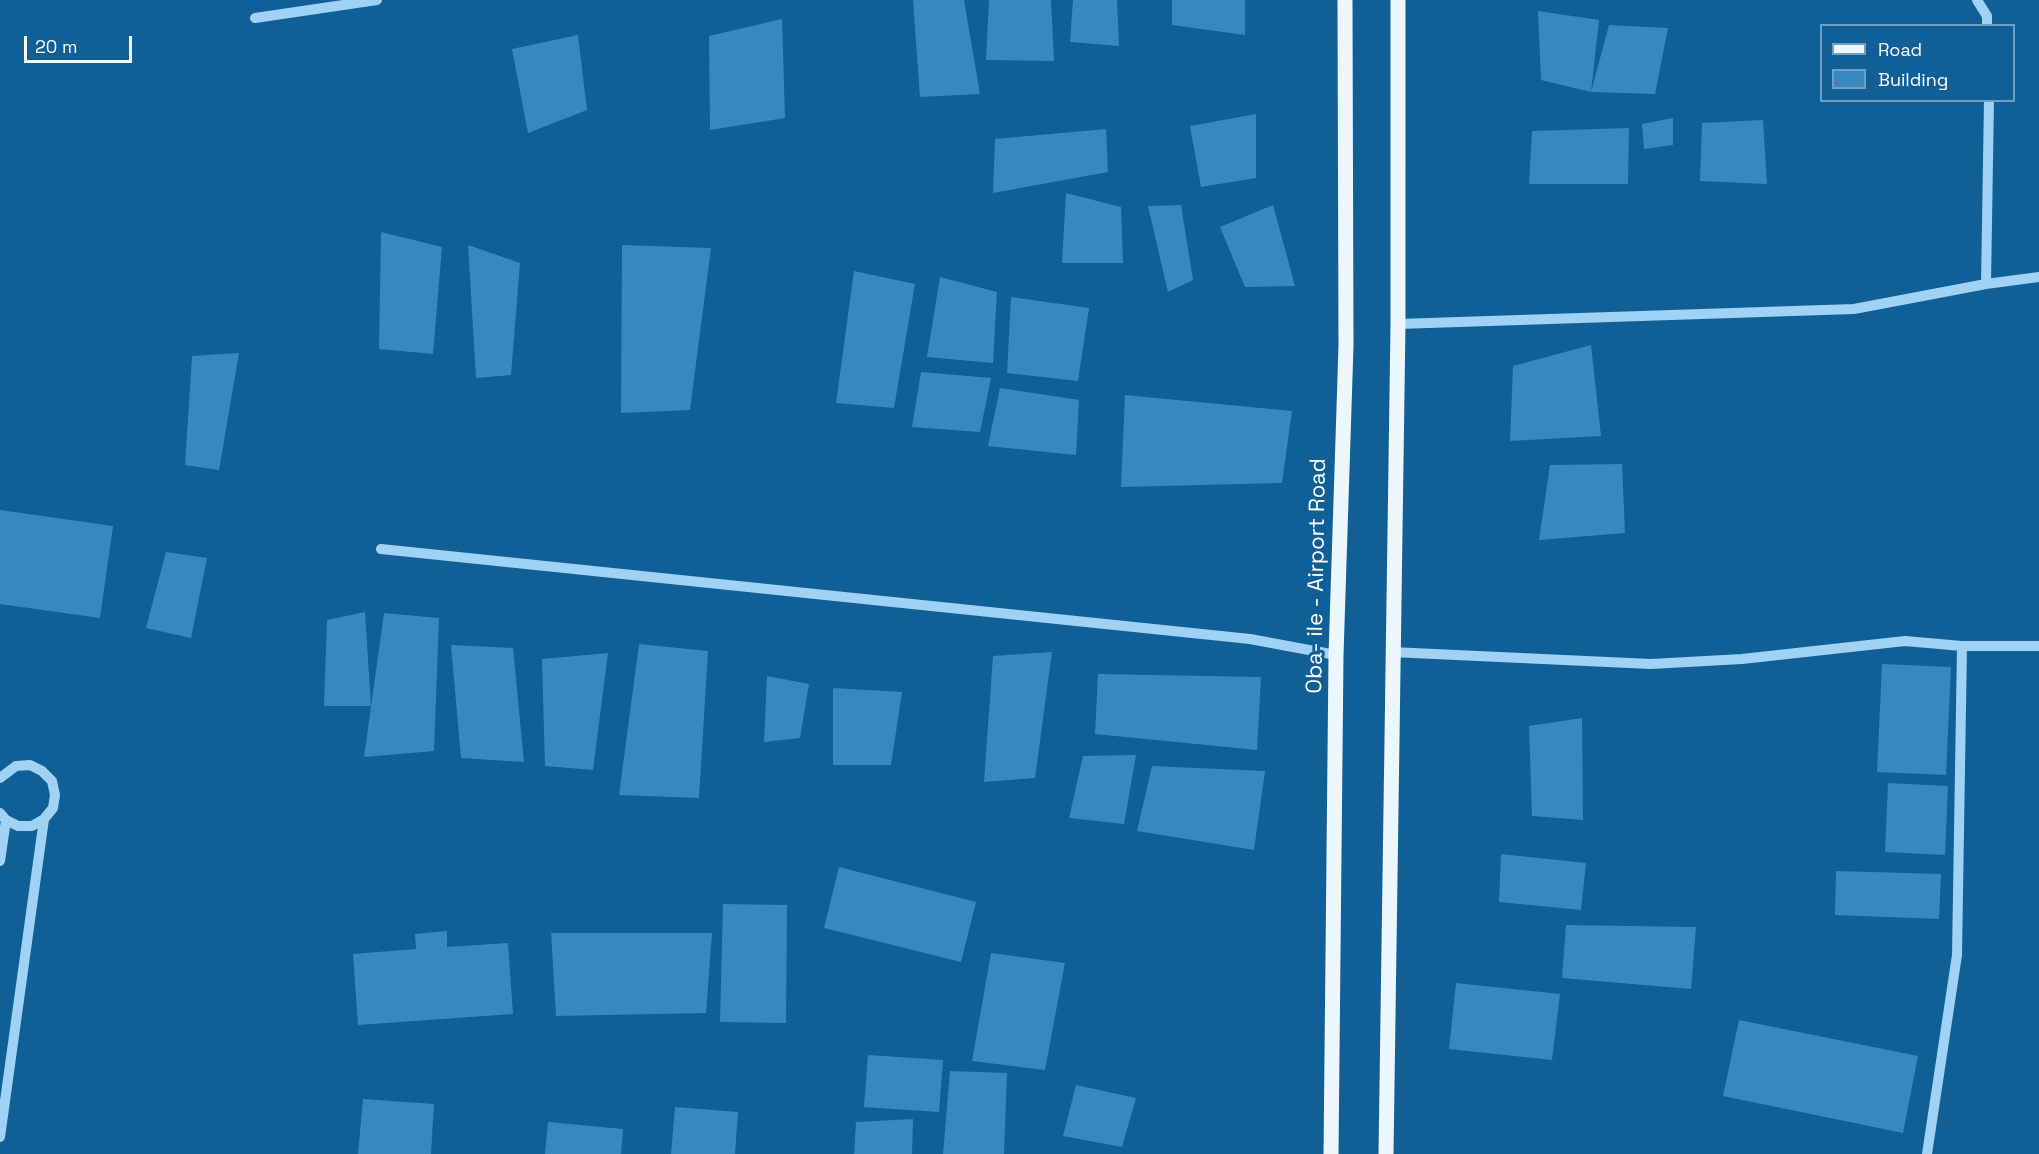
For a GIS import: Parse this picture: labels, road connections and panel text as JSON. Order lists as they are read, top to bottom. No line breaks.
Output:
{"streets":{"main road":["Oba- ile - Airport Road"]},"legend":["Road","Building"],"scale_bar":"20 m"}
